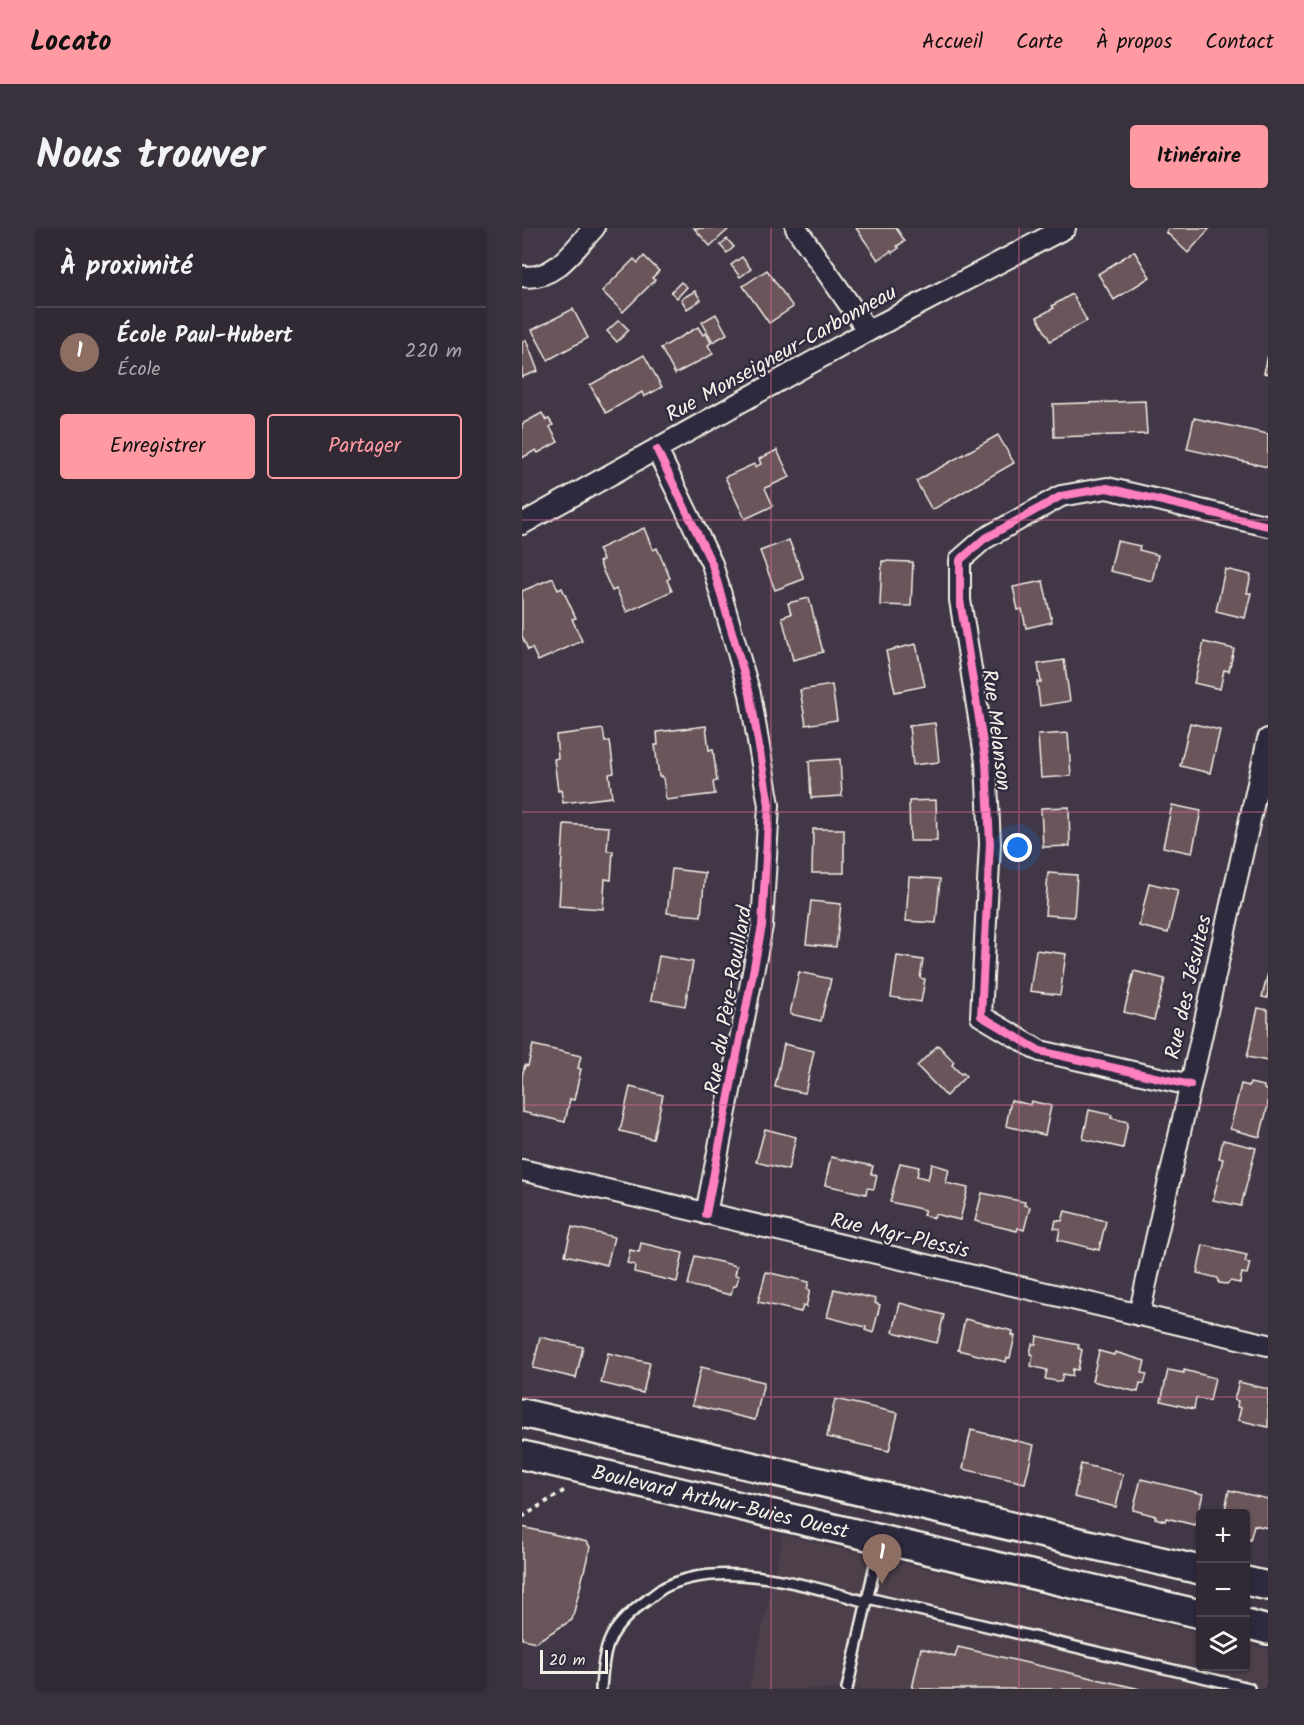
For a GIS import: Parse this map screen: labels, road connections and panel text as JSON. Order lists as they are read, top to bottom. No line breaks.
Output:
{"streets":{"street":["Rue Monseigneur-Carbonneau","Rue Melanson","Rue des Jésuites","Rue du Père-Rouillard","Rue Mgr-Plessis","Boulevard Arthur-Buies Ouest"]},"crossings":[["Rue Monseigneur-Carbonneau","Rue du Père-Rouillard"],["Rue Melanson","Rue des Jésuites"],["Rue des Jésuites","Rue Mgr-Plessis"],["Rue du Père-Rouillard","Rue Mgr-Plessis"]],"scale_bar":"20 m","page":{"header":"Locato","nav":["Accueil","Carte","À propos","Contact"],"title":"Nous trouver","buttons":["Itinéraire",["Enregistrer","Partager"]],"heading":"À proximité","list":[{"mark":"1","name":"École Paul-Hubert","note":"École","value":"220 m"}],"map_buttons":["+","−"],"pins":"1","scale":"20 m"}}
